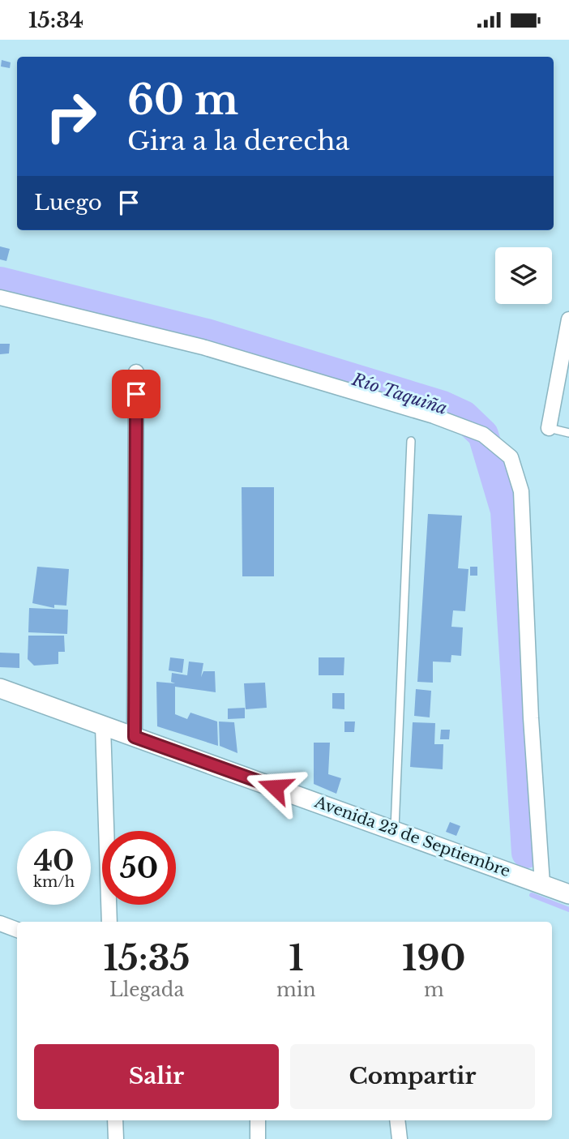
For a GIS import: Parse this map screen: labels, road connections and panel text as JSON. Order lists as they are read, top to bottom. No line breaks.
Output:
{"streets":{"main road":["Avenida 23 de Septiembre"]},"water":["Río Taquiña"],"page":{"status":"15:34","turn":["60 m","Gira a la derecha"],"then":"Luego","speed":"40 km/h","limit":"50","eta":["15:35","Llegada","1","min","190","m"],"buttons":["Salir","Compartir"]}}
